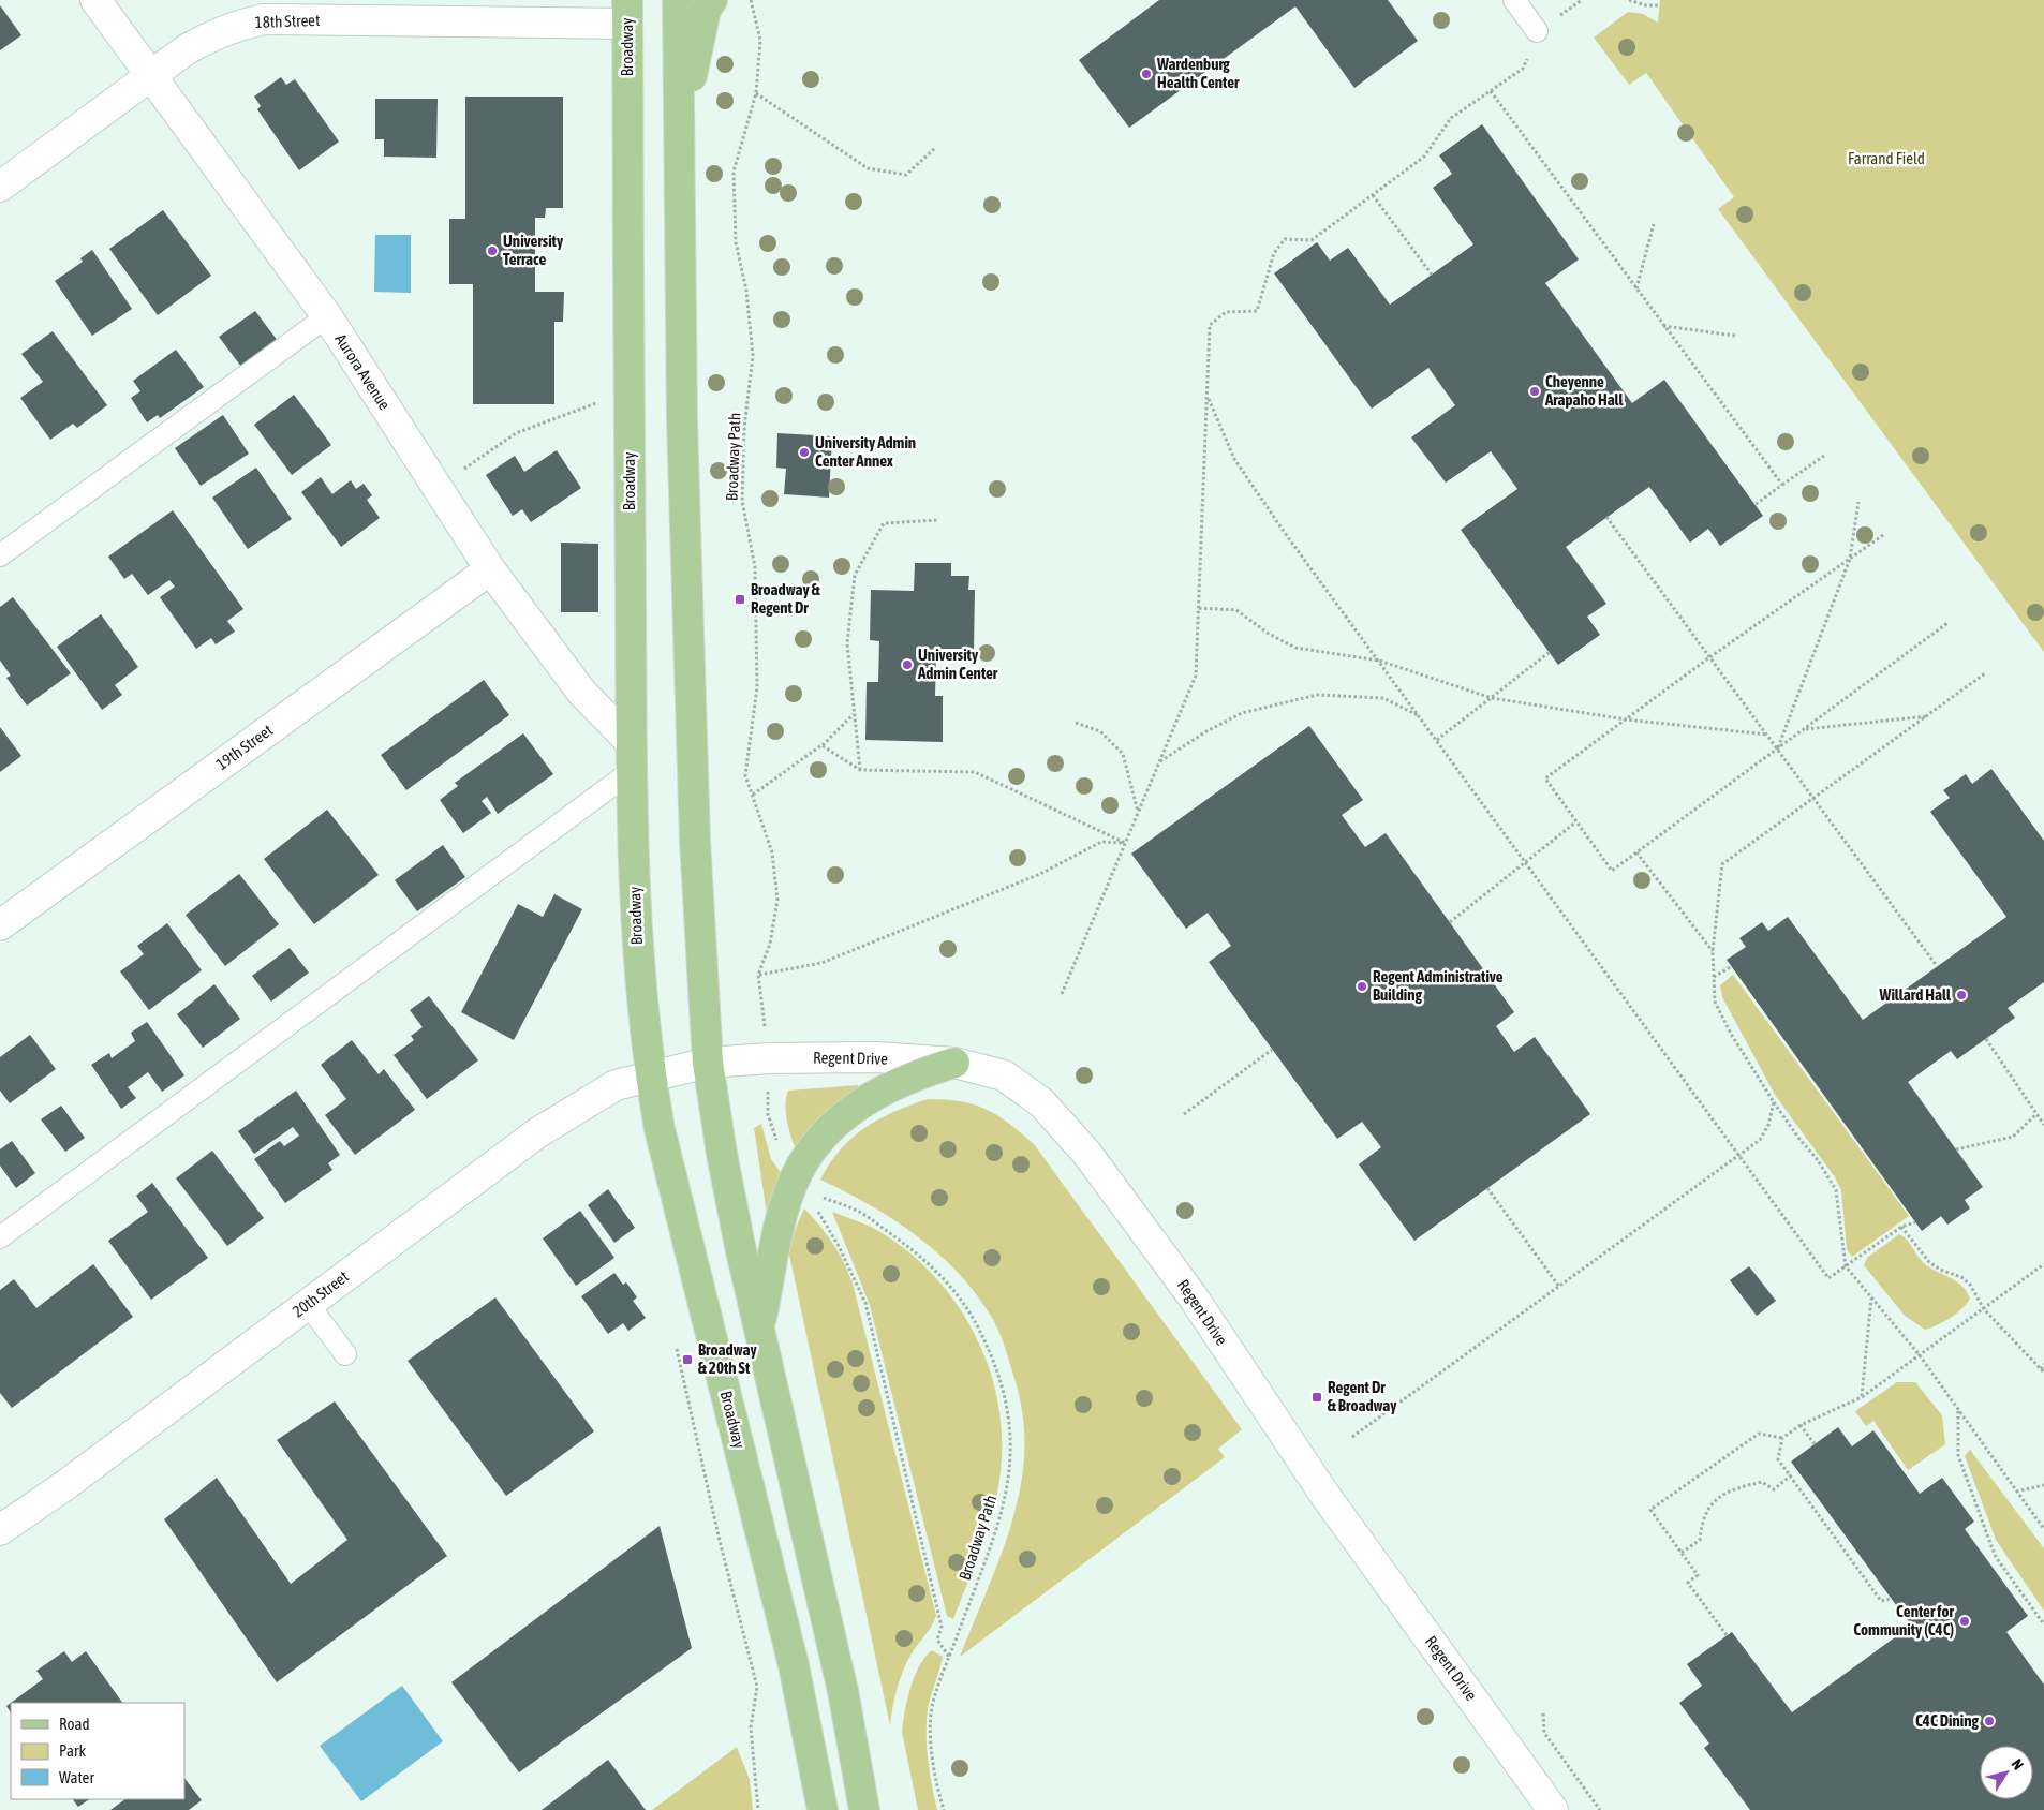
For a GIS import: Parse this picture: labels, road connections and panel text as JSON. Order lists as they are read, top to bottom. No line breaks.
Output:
{"streets":{"main road":["Broadway"],"street":["18th Street","Aurora Avenue","19th Street","Regent Drive","20th Street"],"path":["Broadway Path"]},"crossings":[["18th Street","Broadway"],["18th Street","Aurora Avenue"],["Broadway","Aurora Avenue"],["Broadway","Regent Drive"],["Broadway","20th Street"],["Aurora Avenue","19th Street"],["Regent Drive","20th Street"]],"parks":["Farrand Field"],"places":{"other":["Wardenburg Health Center","University Terrace","Cheyenne Arapaho Hall","University Admin Center Annex","University Admin Center","Regent Administrative Building","Willard Hall","Center for Community (C4C)","C4C Dining"],"transit":["Broadway & Regent Dr","Broadway & 20th St","Regent Dr & Broadway"]},"legend":["Road","Park","Water"],"north":"top right"}
